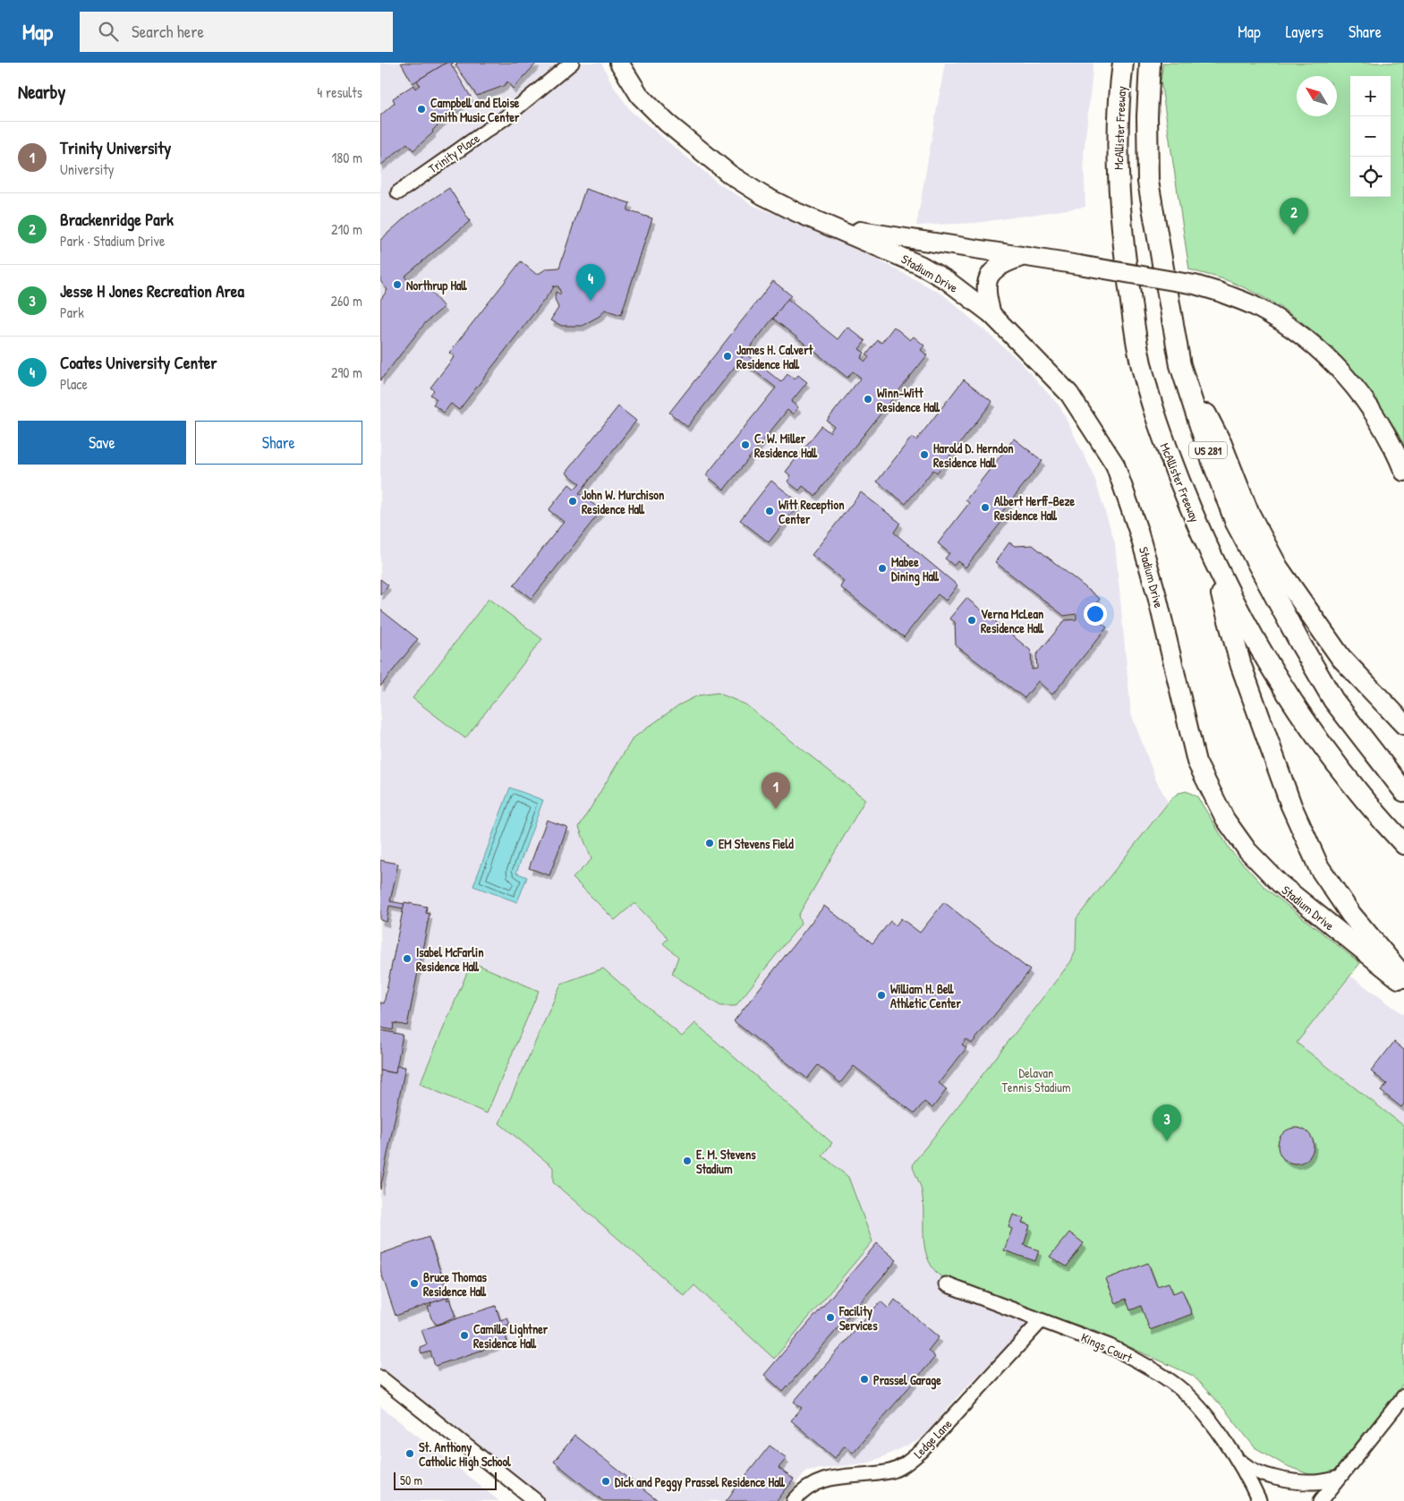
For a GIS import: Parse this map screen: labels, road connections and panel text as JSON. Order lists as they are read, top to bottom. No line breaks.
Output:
{"streets":{"highway":["McAllister Freeway","US 281"],"main road":["Stadium Drive"],"street":["Trinity Place","Kings Court","Ledge Lane"]},"crossings":[["Kings Court","Ledge Lane"]],"parks":["Delavan Tennis Stadium"],"places":["Campbell and Eloise Smith Music Center","Northrup Hall","James H. Calvert Residence Hall","Winn-Witt Residence Hall","C. W. Miller Residence Hall","Harold D. Herndon Residence Hall","John W. Murchison Residence Hall","Albert Herff-Beze Residence Hall","Witt Reception Center","Mabee Dining Hall","Verna McLean Residence Hall","EM Stevens Field","Isabel McFarlin Residence Hall","William H. Bell Athletic Center","E. M. Stevens Stadium","Bruce Thomas Residence Hall","Facility Services","Camille Lightner Residence Hall","Prassel Garage","St. Anthony Catholic High School","Dick and Peggy Prassel Residence Hall"],"scale_bar":"50 m","north":"top left","page":{"header":"Map","search":"Search here","nav":["Map","Layers","Share"],"heading":["Nearby","4 results"],"map_buttons":["+","−"],"list":[{"mark":"1","name":"Trinity University","note":"University","value":"180 m"},{"mark":"2","name":"Brackenridge Park","note":"Park · Stadium Drive","value":"210 m"},{"mark":"3","name":"Jesse H Jones Recreation Area","note":"Park","value":"260 m"},{"mark":"4","name":"Coates University Center","note":"Place","value":"290 m"}],"pins":["2","4","1","3"],"buttons":["Save","Share"],"scale":"50 m"}}
